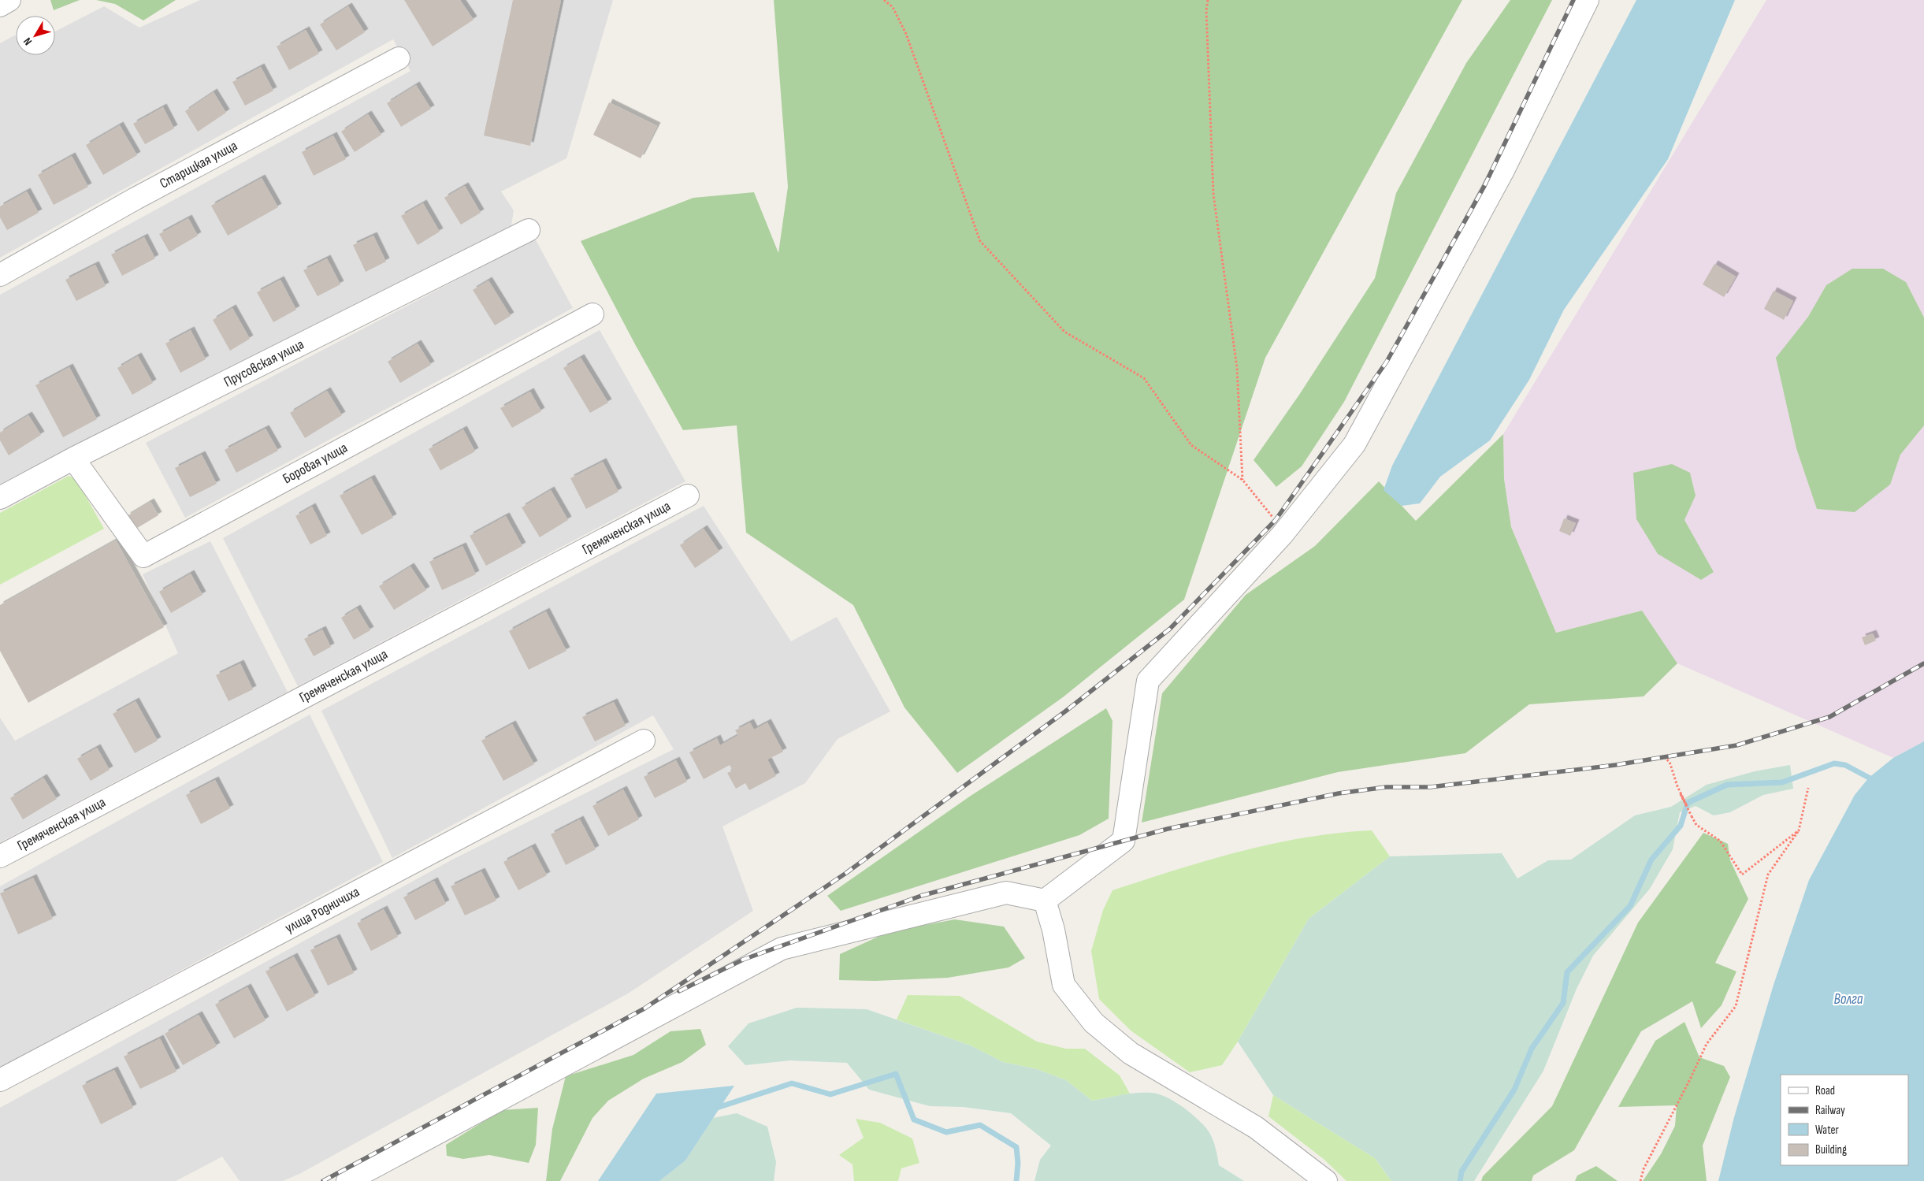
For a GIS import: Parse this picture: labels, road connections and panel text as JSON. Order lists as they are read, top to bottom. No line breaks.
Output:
{"streets":{"street":["Старицкая улица","Прусовская улица","Боровая улица","Гремяченская улица","улица Родничиха"]},"crossings":[["Прусовская улица","Боровая улица"]],"water":["Волга"],"legend":["Road","Railway","Water","Building"],"north":"bottom left"}
